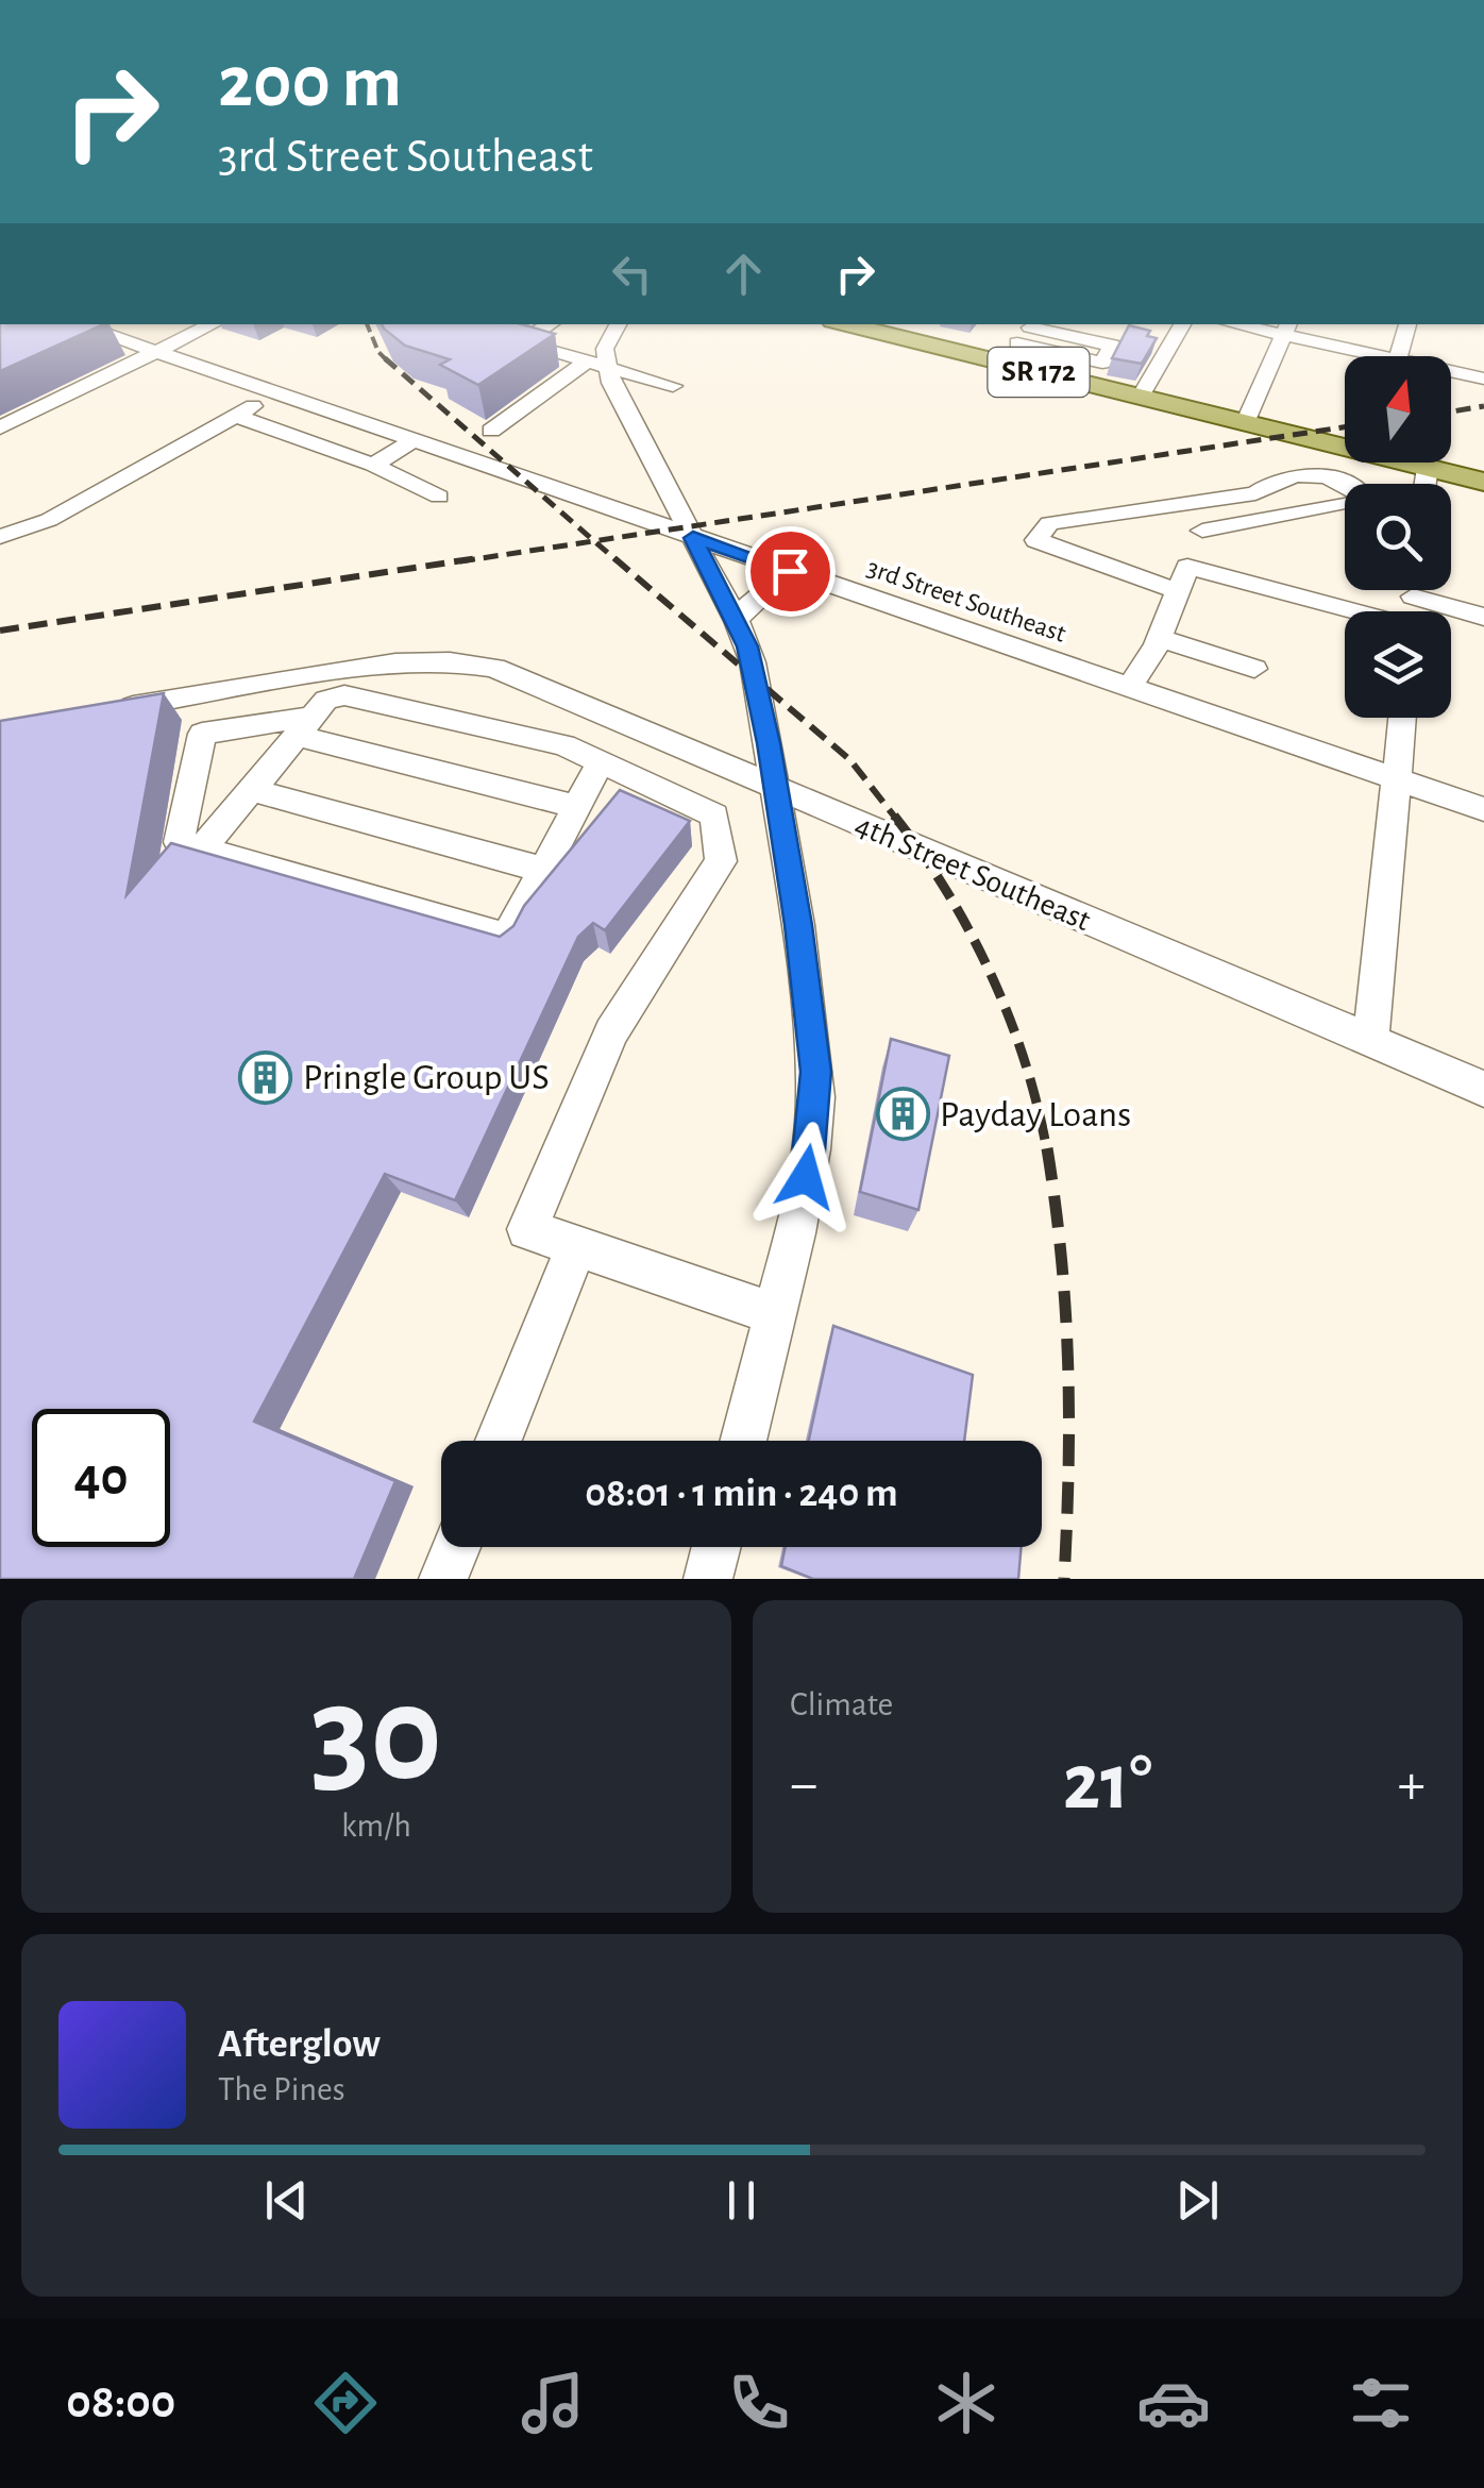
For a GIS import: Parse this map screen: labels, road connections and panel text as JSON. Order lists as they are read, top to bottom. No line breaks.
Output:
{"streets":{"main road":["SR 172"],"street":["3rd Street Southeast","4th Street Southeast"]},"places":{"building":["Pringle Group US","Payday Loans"]},"north":"top","page":{"turn":["200 m","3rd Street Southeast"],"limit":"40","trip":"08:01 · 1 min · 240 m","tile":[["30","km/h"],"Climate"],"heat":["−","21°","+"],"song":["Afterglow","The Pines"],"tabs":"08:00"}}
